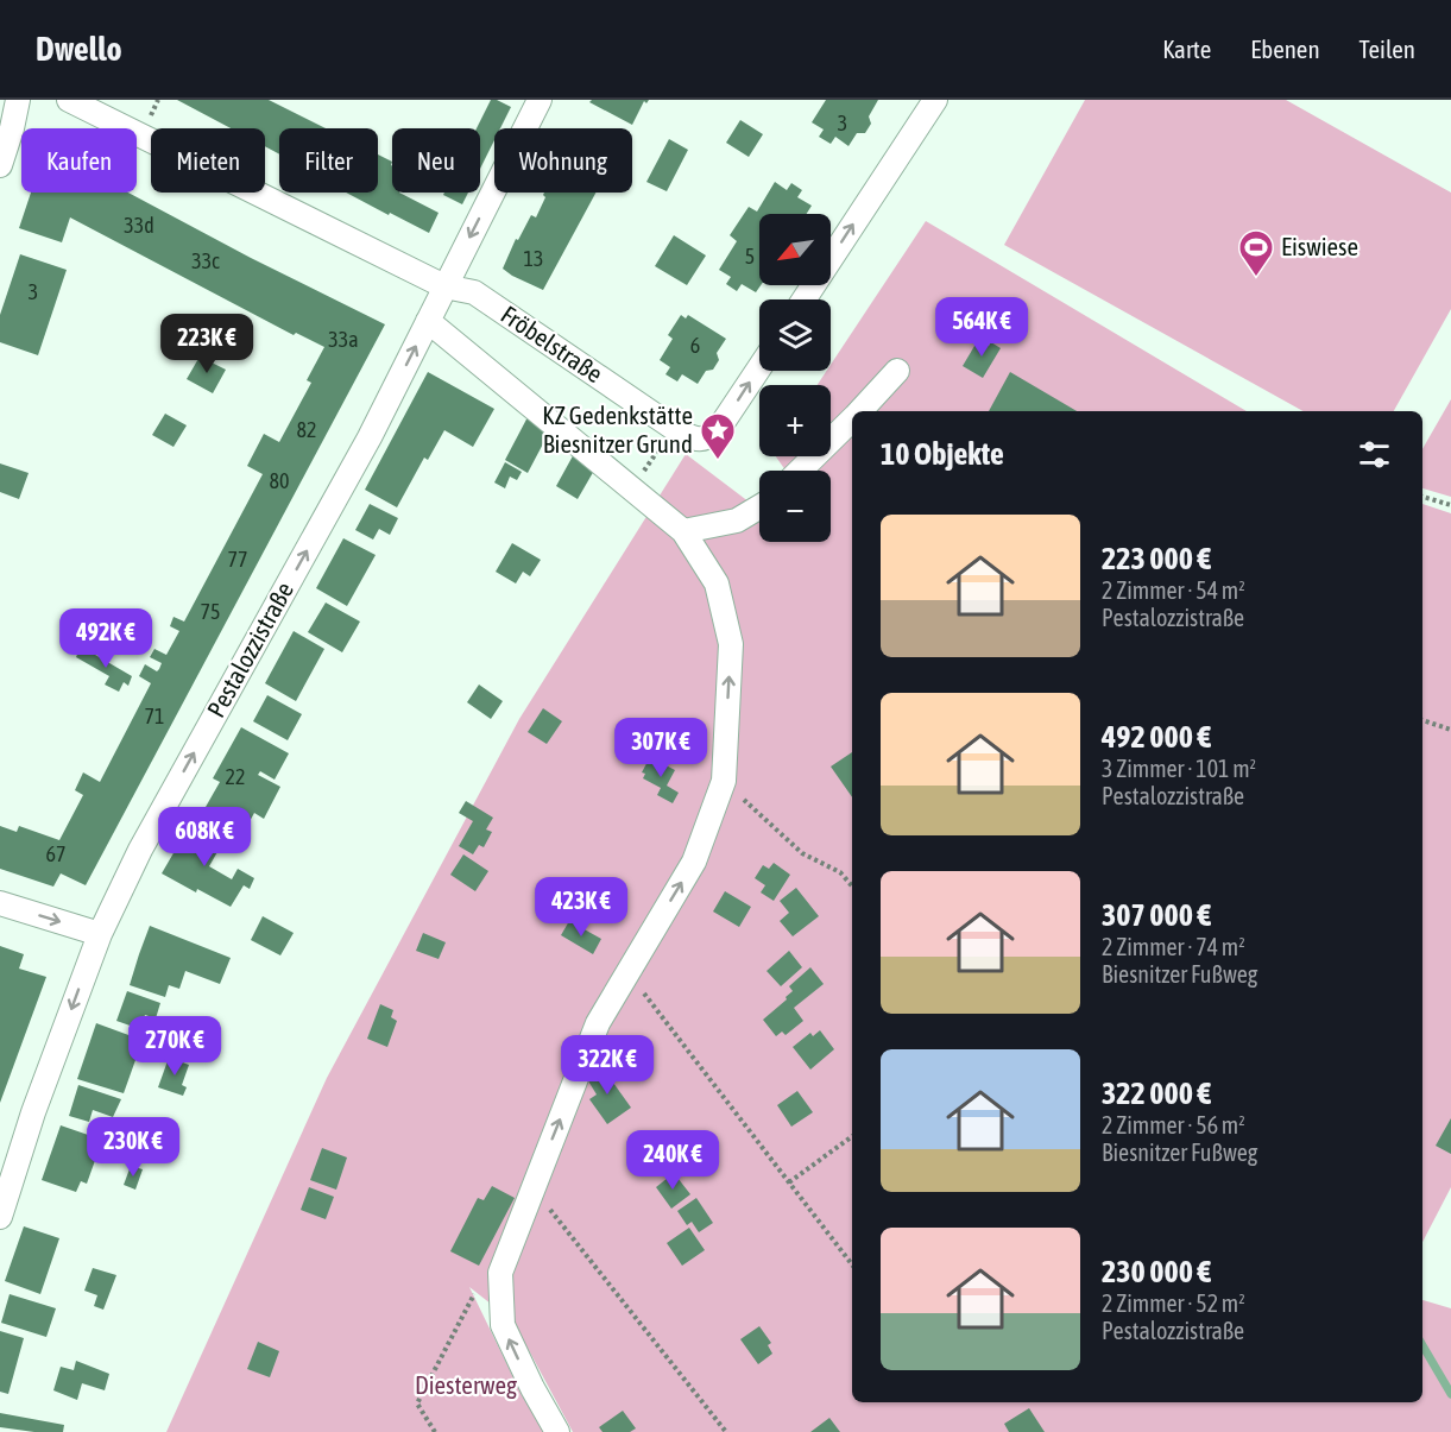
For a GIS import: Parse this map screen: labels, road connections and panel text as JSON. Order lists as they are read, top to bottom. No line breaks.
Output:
{"streets":{"street":["Fröbelstraße","Pestalozzistraße"]},"crossings":[["Fröbelstraße","Pestalozzistraße"]],"parks":["Diesterweg"],"places":{"sports":["Eiswiese"],"place":["KZ Gedenkstätte Biesnitzer Grund"]},"house_numbers":["3","33d","5","13","33c","3","33a","6","82","80","77","75","71","22","67"],"north":"bottom left","page":{"header":"Dwello","nav":["Karte","Ebenen","Teilen"],"chip":["Kaufen","Mieten","Filter","Neu","Wohnung"],"map_buttons":["+","−"],"price":["564K €","223K €","492K €","307K €","608K €","423K €","270K €","322K €","230K €","240K €"],"heading":"10 Objekte","list":[{"name":"223 000 €","note":"2 Zimmer · 54 m² · Pestalozzistraße"},{"name":"492 000 €","note":"3 Zimmer · 101 m² · Pestalozzistraße"},{"name":"307 000 €","note":"2 Zimmer · 74 m² · Biesnitzer Fußweg"},{"name":"322 000 €","note":"2 Zimmer · 56 m² · Biesnitzer Fußweg"},{"name":"230 000 €","note":"2 Zimmer · 52 m² · Pestalozzistraße"}]}}
